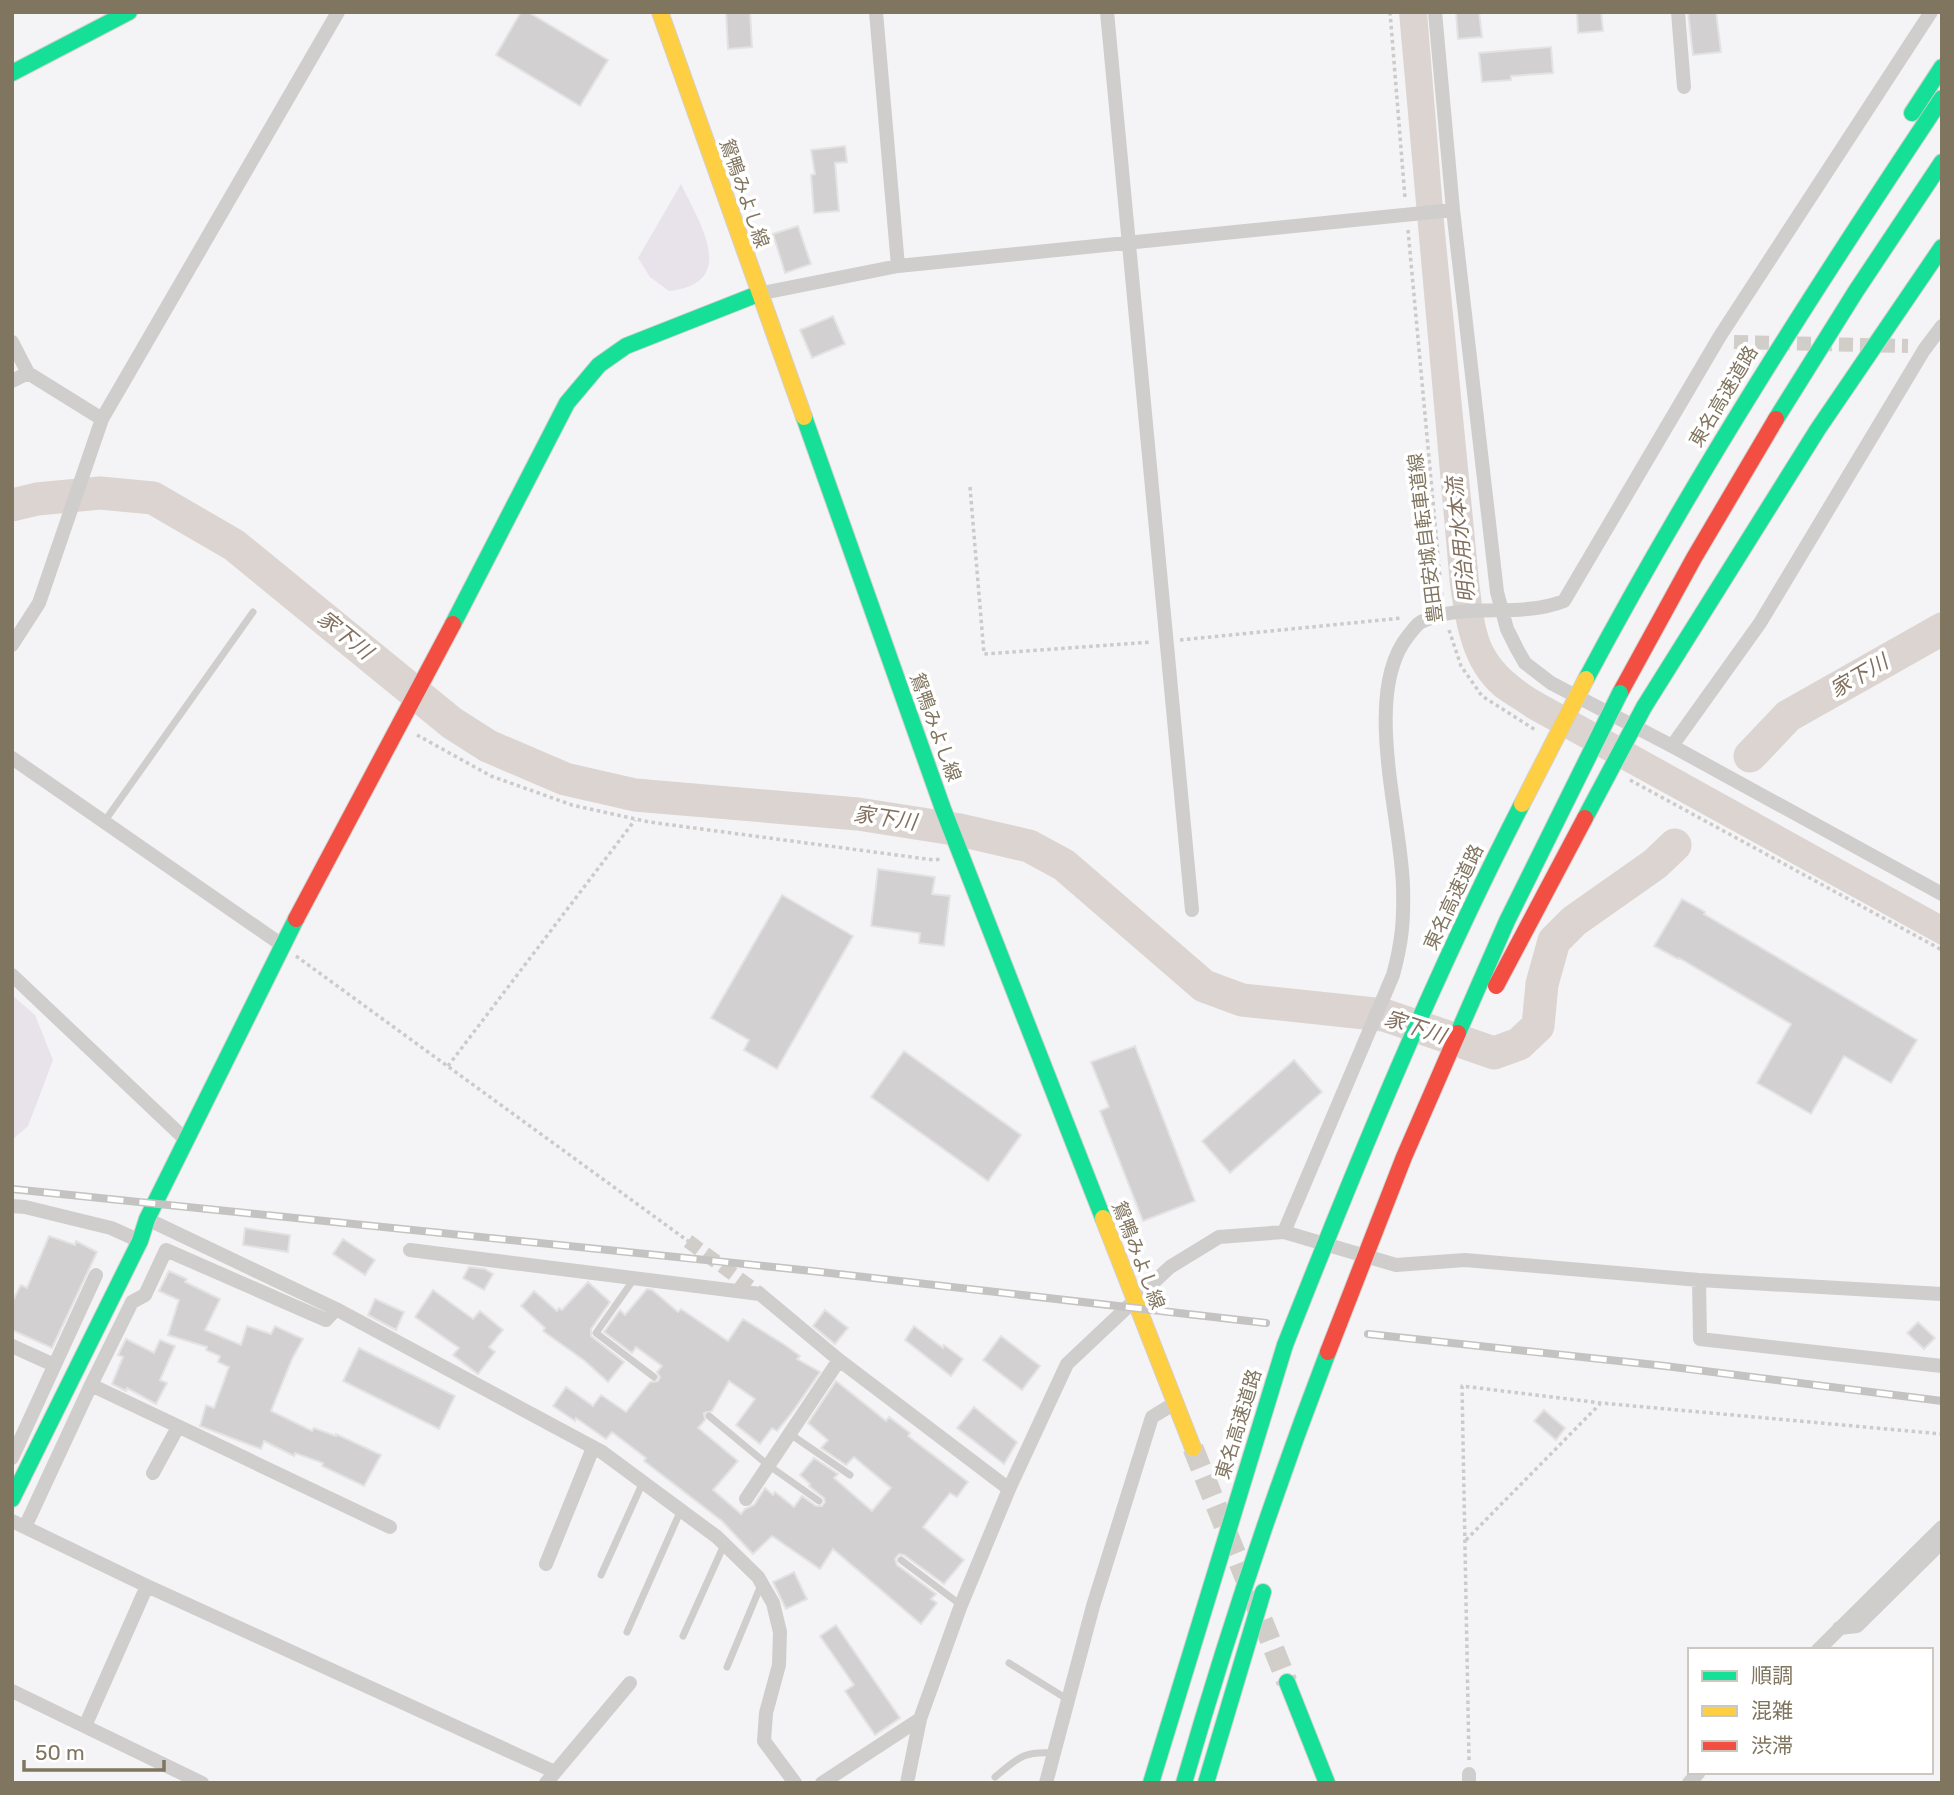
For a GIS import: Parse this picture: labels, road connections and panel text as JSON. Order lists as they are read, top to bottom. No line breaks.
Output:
{"streets":{"main road":["鴛鴨みよし線","東名高速道路"],"path":["豊田安城自転車道線"]},"water":["明治用水本流","家下川"],"legend":["順調","混雑","渋滞"],"scale_bar":"50 m"}
